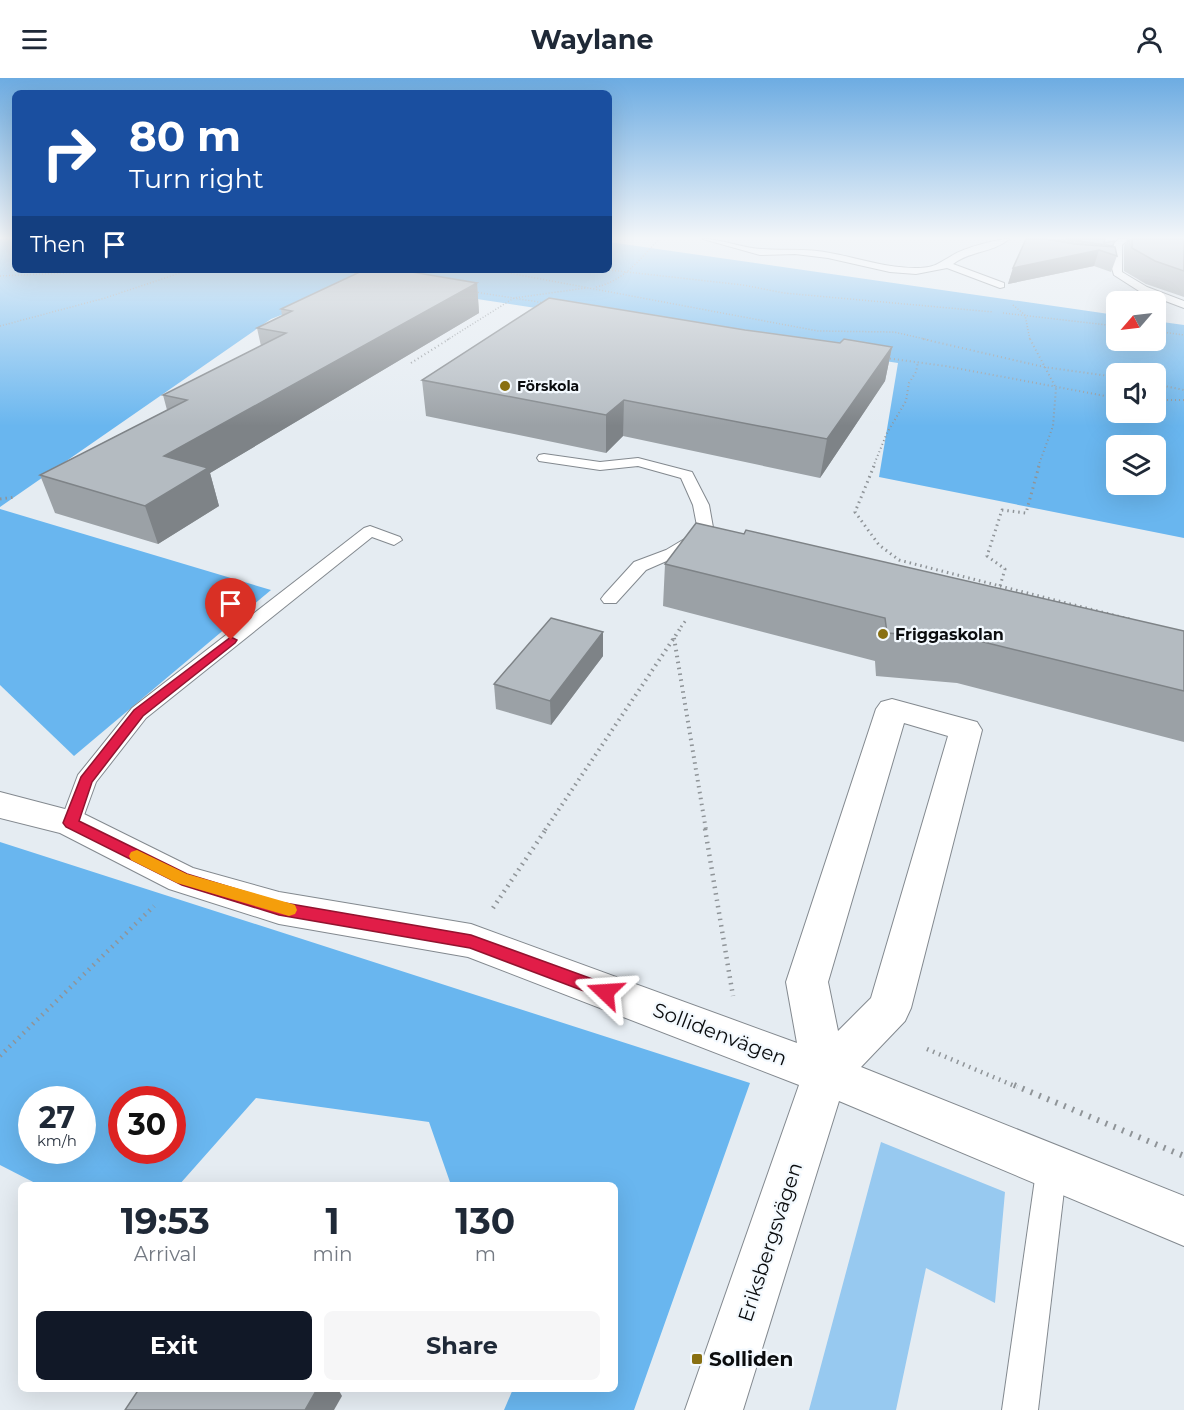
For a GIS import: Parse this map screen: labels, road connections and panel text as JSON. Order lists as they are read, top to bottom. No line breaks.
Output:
{"streets":{"street":["Sollidenvägen","Eriksbergsvägen"]},"crossings":[["Sollidenvägen","Eriksbergsvägen"]],"places":{"other":["Förskola","Friggaskolan"],"transit":["Solliden"]},"north":"bottom left","page":{"header":"Waylane","turn":["80 m","Turn right"],"then":"Then","speed":"27 km/h","limit":"30","eta":["19:53","Arrival","1","min","130","m"],"buttons":["Exit","Share"]}}
